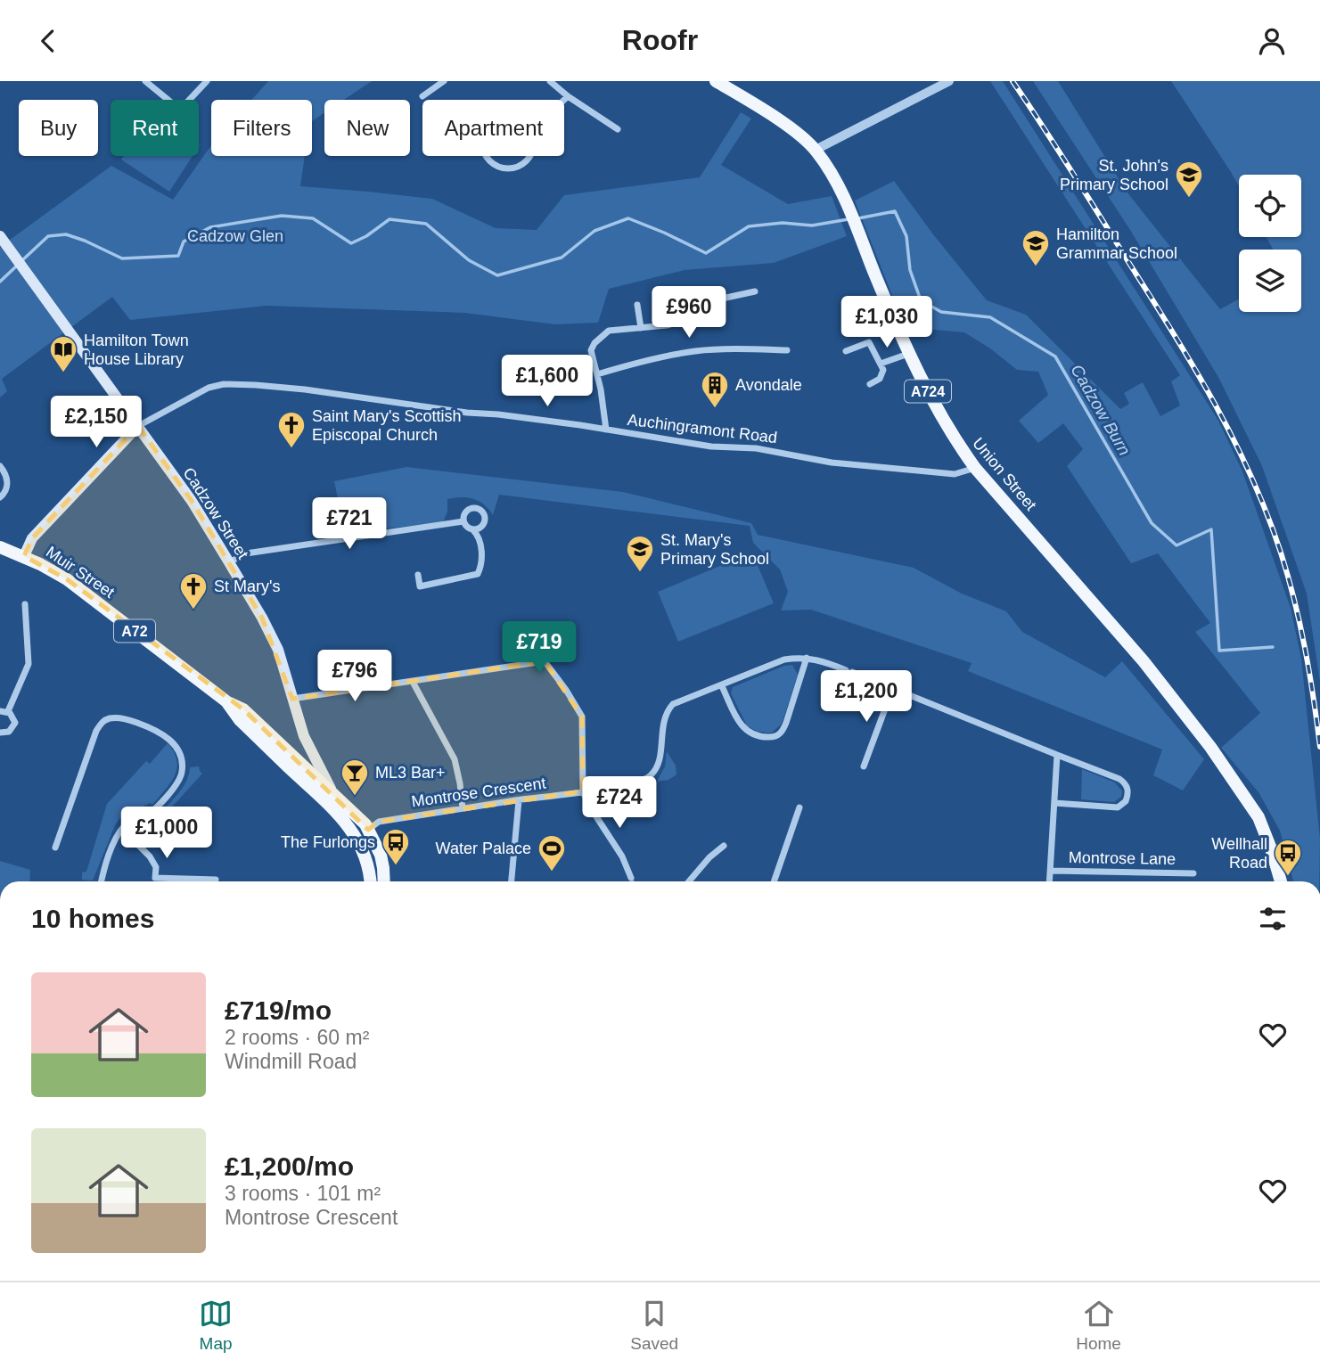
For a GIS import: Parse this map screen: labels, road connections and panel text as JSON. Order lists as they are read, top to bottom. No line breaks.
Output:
{"streets":{"main road":["A724","Union Street","Cadzow Street","Muir Street","A72"],"street":["Auchingramont Road","Montrose Crescent","Montrose Lane"]},"crossings":[["Auchingramont Road","Union Street"],["Auchingramont Road","Cadzow Street"],["Cadzow Street","Muir Street"],["Muir Street","Montrose Crescent"]],"water":["Cadzow Burn"],"parks":["Cadzow Glen"],"places":{"school or university":["St. John's Primary School","Hamilton Grammar School","St. Mary's Primary School"],"library":["Hamilton Town House Library"],"building":["Avondale"],"church":["Saint Mary's Scottish Episcopal Church","St Mary's"],"bar":["ML3 Bar+"],"bus stop":["The Furlongs","Wellhall Road"],"sports":["Water Palace"]},"page":{"header":"Roofr","chip":["Buy","Rent","Filters","New","Apartment"],"price":["£960","£1,030","£1,600","£2,150","£721","£719","£796","£1,200","£724","£1,000"],"heading":"10 homes","list":[{"name":"£719/mo","note":"2 rooms · 60 m² · Windmill Road"},{"name":"£1,200/mo","note":"3 rooms · 101 m² · Montrose Crescent"}],"tabs":["Map","Saved","Home"]}}
